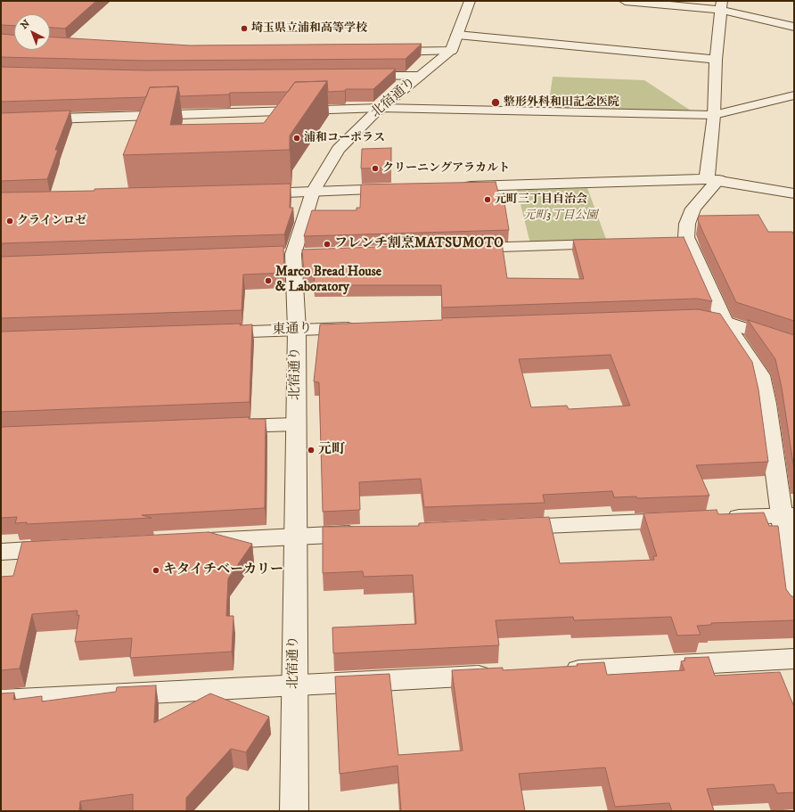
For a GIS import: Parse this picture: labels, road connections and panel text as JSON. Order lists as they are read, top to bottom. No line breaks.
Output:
{"streets":{"street":["北宿通り","東通り"]},"crossings":[["北宿通り","東通り"]],"parks":["元町3丁目公園"],"places":["埼玉県立浦和高等学校","整形外科和田記念医院","浦和コーポラス","クリーニングアラカルト","元町三丁目自治会","クラインロゼ","フレンチ割烹MATSUMOTO","Marco Bread House & Laboratory","元町","キタイチベーカリー"],"north":"top left"}
